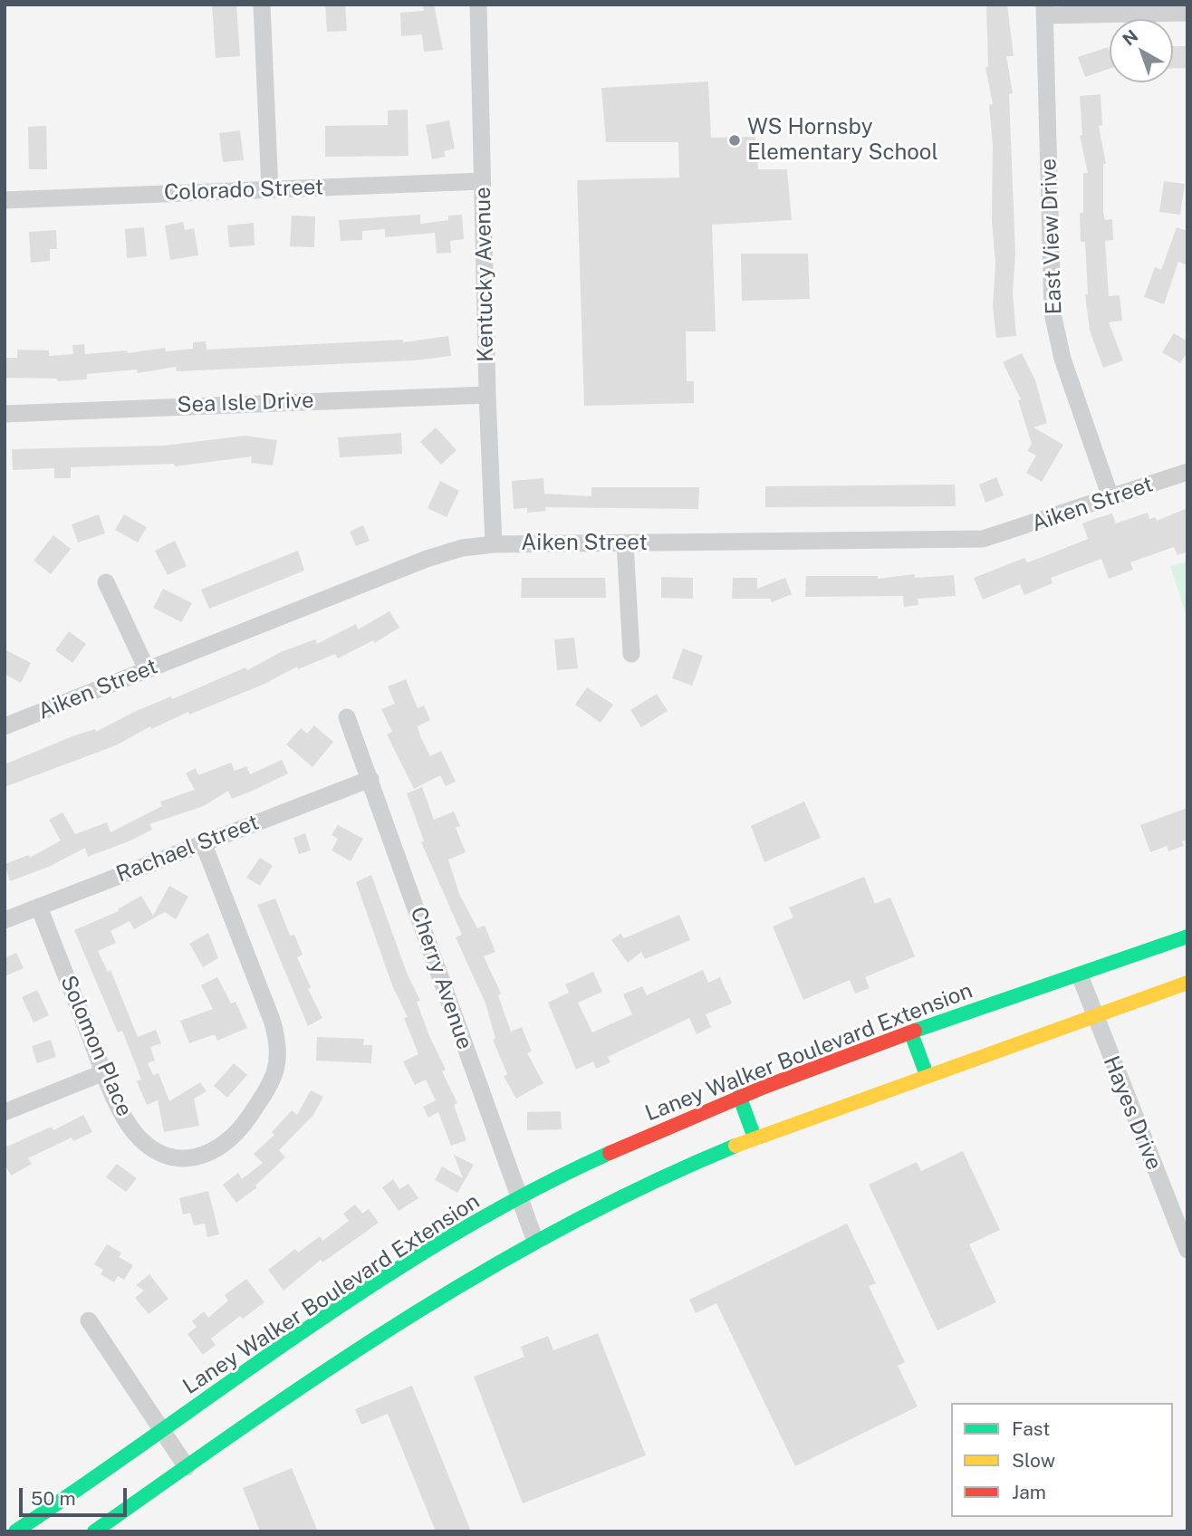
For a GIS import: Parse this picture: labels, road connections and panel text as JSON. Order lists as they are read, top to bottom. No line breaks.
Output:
{"streets":{"main road":["Laney Walker Boulevard Extension"],"street":["Colorado Street","East View Drive","Kentucky Avenue","Sea Isle Drive","Aiken Street","Rachael Street","Cherry Avenue","Solomon Place","Hayes Drive"]},"crossings":[["Colorado Street","Kentucky Avenue"],["East View Drive","Aiken Street"],["Kentucky Avenue","Sea Isle Drive"],["Kentucky Avenue","Aiken Street"],["Rachael Street","Cherry Avenue"],["Rachael Street","Solomon Place"],["Cherry Avenue","Laney Walker Boulevard Extension"],["Laney Walker Boulevard Extension","Hayes Drive"]],"places":["WS Hornsby Elementary School"],"legend":["Fast","Slow","Jam"],"scale_bar":"50 m","north":"top left"}
